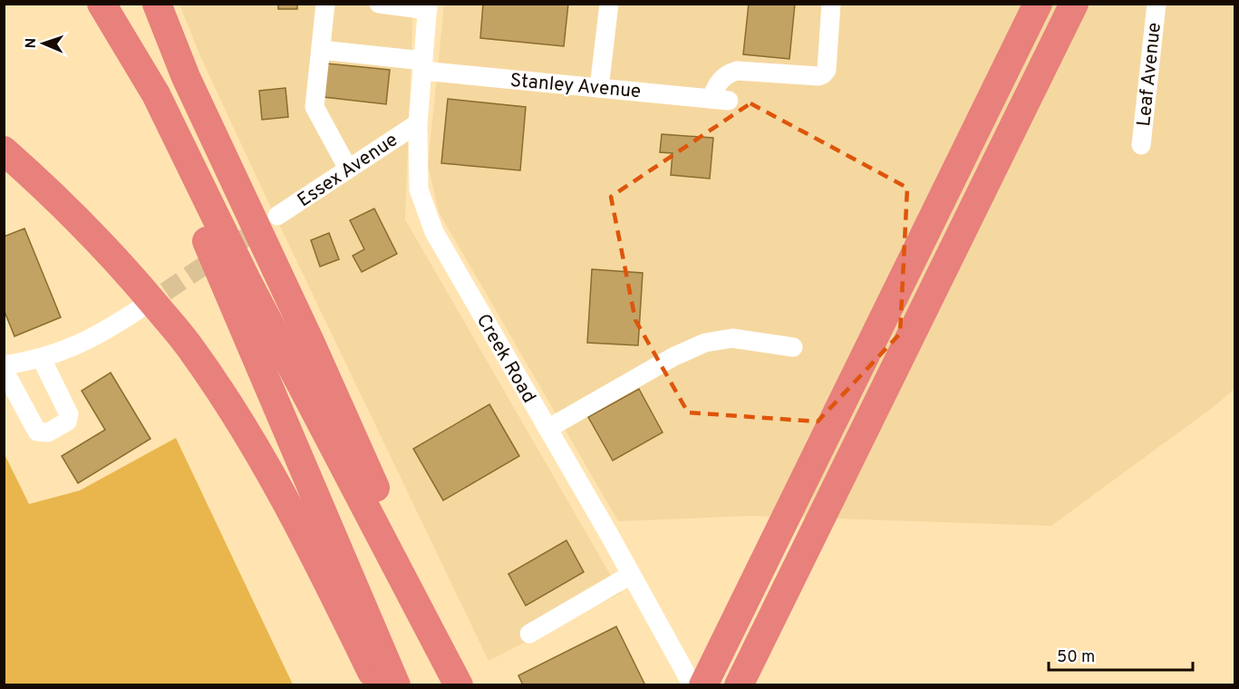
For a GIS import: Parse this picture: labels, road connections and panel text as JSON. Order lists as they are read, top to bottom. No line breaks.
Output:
{"streets":{"street":["Leaf Avenue","Stanley Avenue","Essex Avenue","Creek Road"]},"crossings":[["Stanley Avenue","Creek Road"],["Essex Avenue","Creek Road"]],"scale_bar":"50 m","north":"left"}
